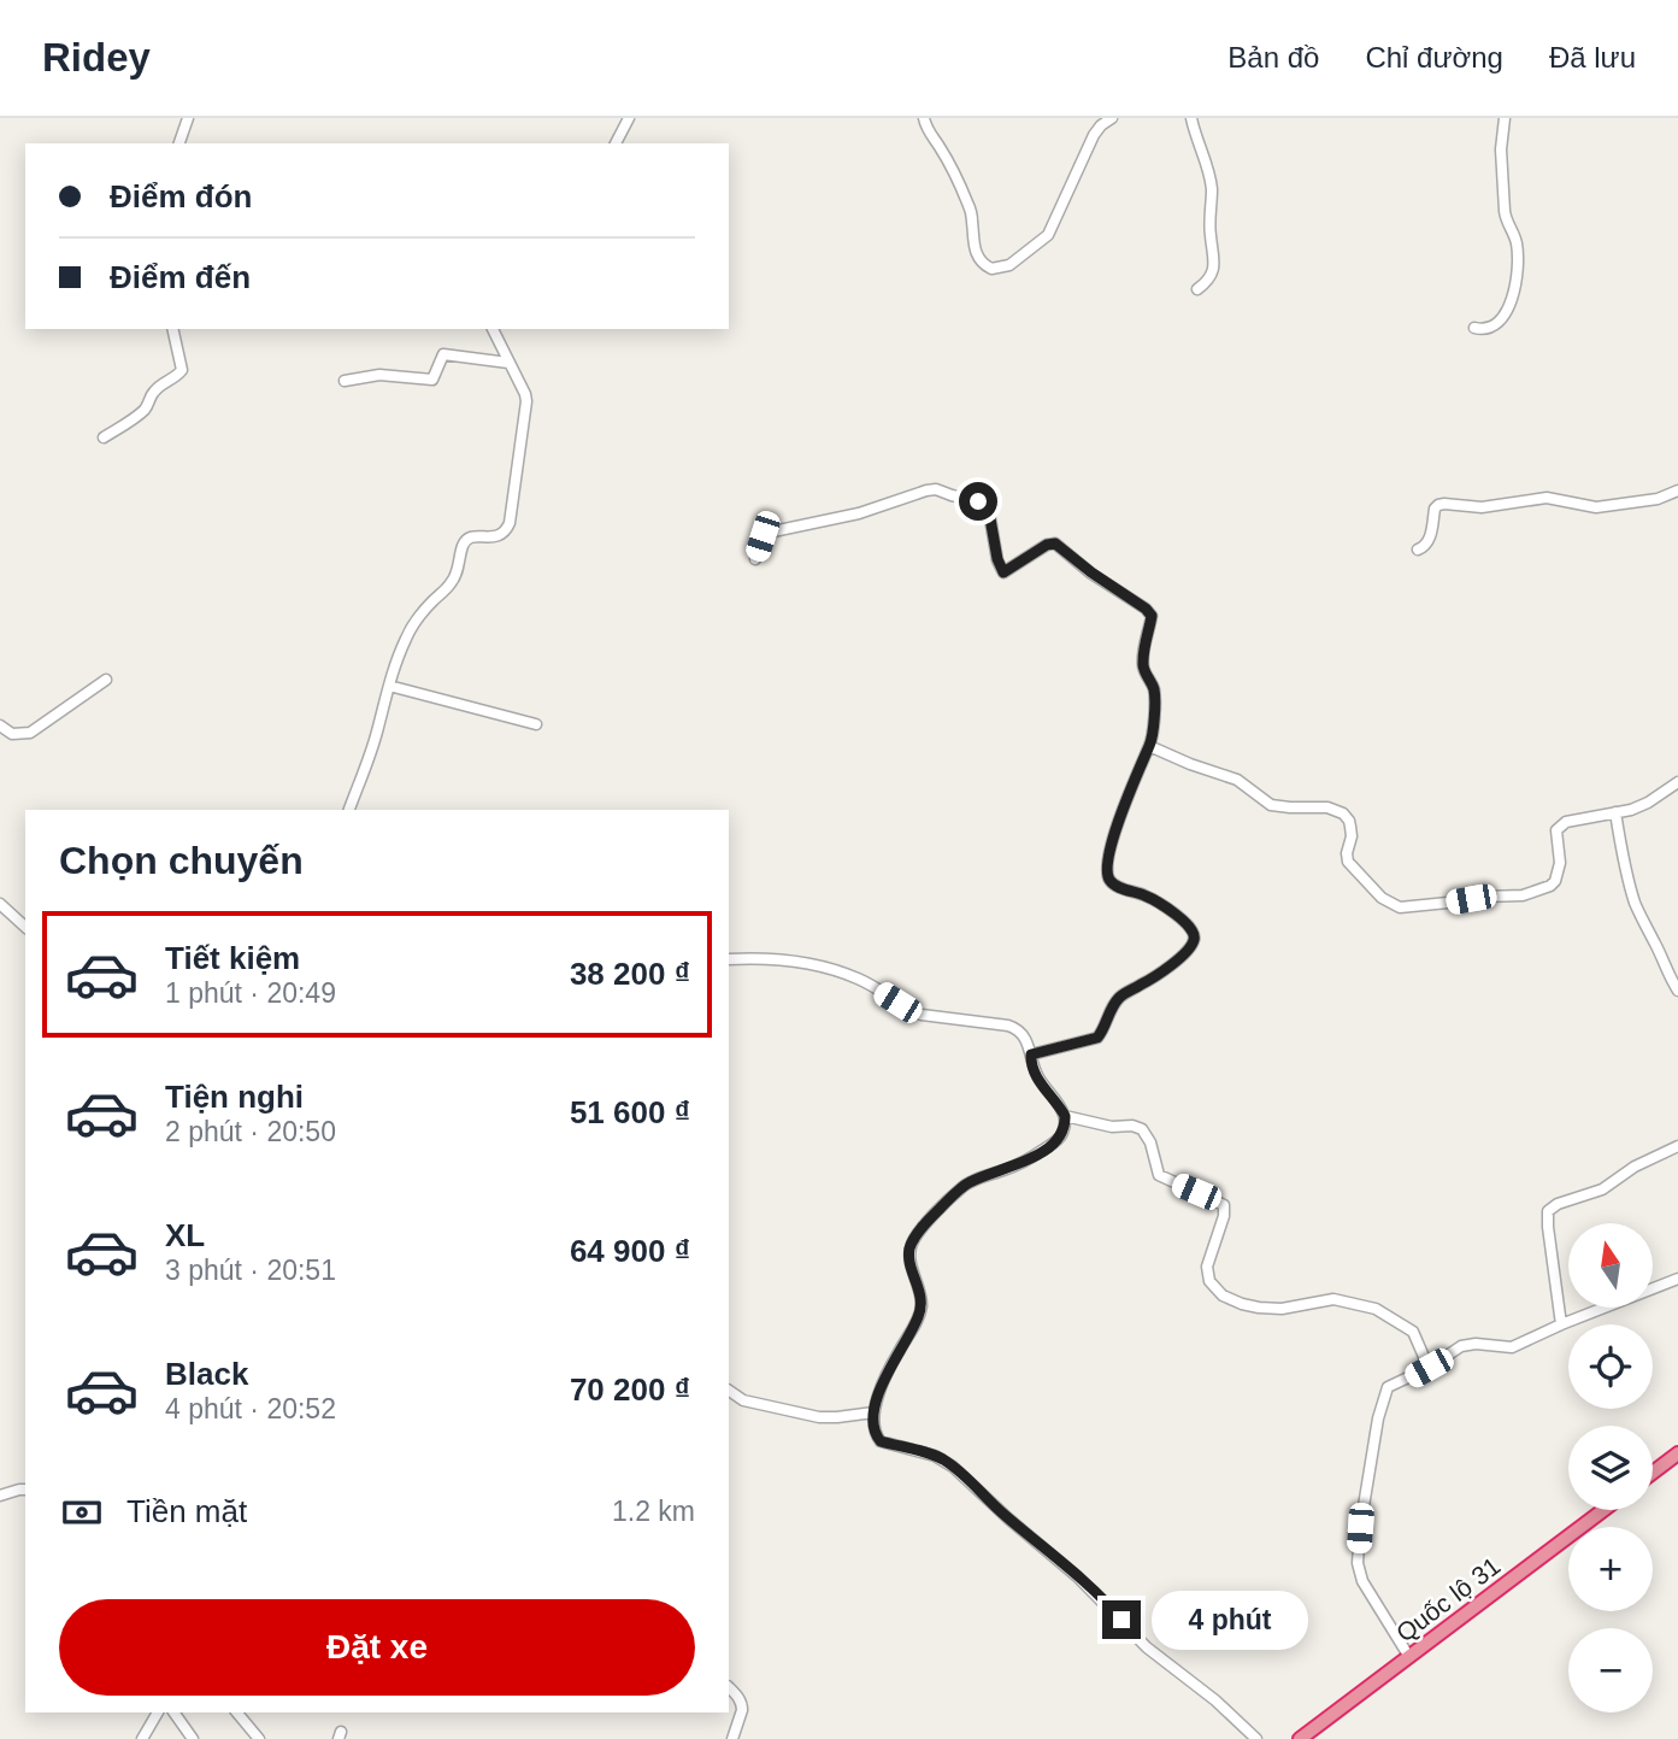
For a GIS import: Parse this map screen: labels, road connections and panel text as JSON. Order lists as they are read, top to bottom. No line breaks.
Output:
{"streets":{"highway":["Quốc lộ 31"]},"north":"top","page":{"header":"Ridey","nav":["Bản đồ","Chỉ đường","Đã lưu"],"banner":["Điểm đón","Điểm đến"],"heading":"Chọn chuyến","list":[{"name":"Tiết kiệm","note":"1 phút · 20:49","value":"38 200 ₫"},{"name":"Tiện nghi","note":"2 phút · 20:50","value":"51 600 ₫"},{"name":"XL","note":"3 phút · 20:51","value":"64 900 ₫"},{"name":"Black","note":"4 phút · 20:52","value":"70 200 ₫"}],"map_buttons":["+","−"],"pay":["Tiền mặt","1.2 km"],"buttons":"Đặt xe","bubble":"4 phút"}}
